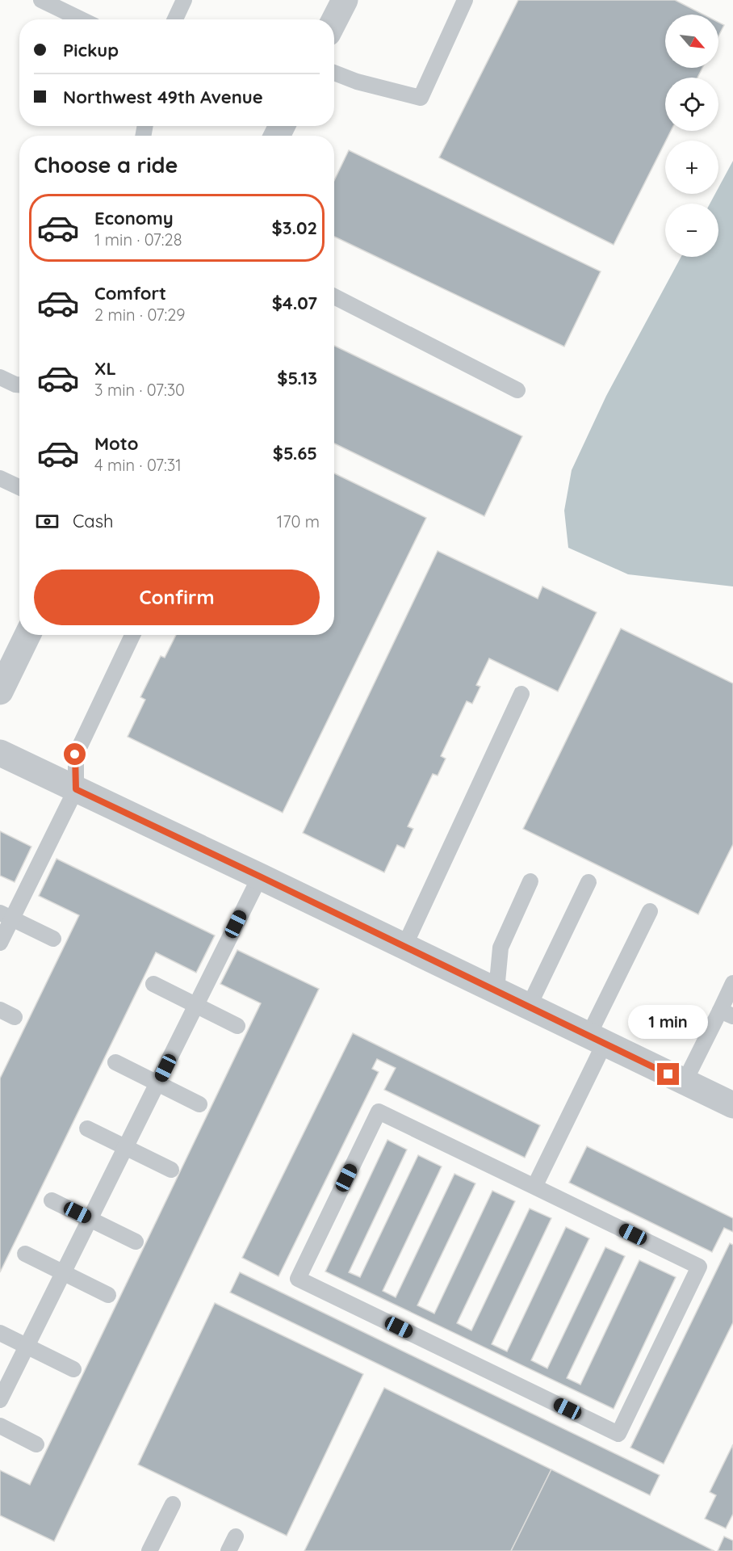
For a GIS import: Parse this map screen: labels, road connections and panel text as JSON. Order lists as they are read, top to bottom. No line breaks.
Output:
{"north":"bottom right","page":{"map_buttons":["+","−"],"banner":["Pickup","Northwest 49th Avenue"],"heading":"Choose a ride","list":[{"name":"Economy","note":"1 min · 07:28","value":"$3.02"},{"name":"Comfort","note":"2 min · 07:29","value":"$4.07"},{"name":"XL","note":"3 min · 07:30","value":"$5.13"},{"name":"Moto","note":"4 min · 07:31","value":"$5.65"}],"pay":["Cash","170 m"],"buttons":"Confirm","bubble":"1 min"}}
